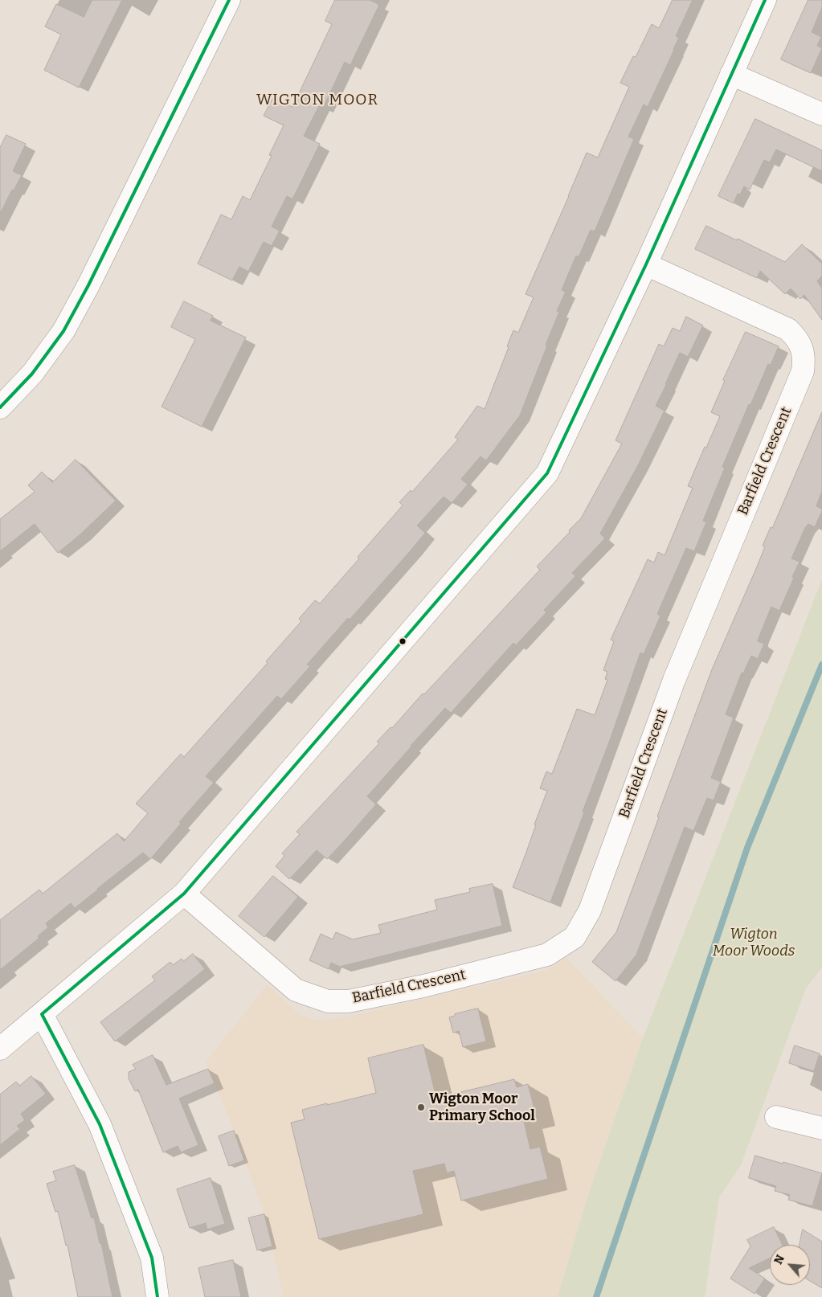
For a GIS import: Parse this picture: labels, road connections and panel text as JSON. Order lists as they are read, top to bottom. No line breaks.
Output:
{"streets":{"street":["Barfield Crescent"]},"districts":["WIGTON MOOR"],"parks":["Wigton Moor Woods"],"places":["Wigton Moor Primary School"],"north":"top left"}
